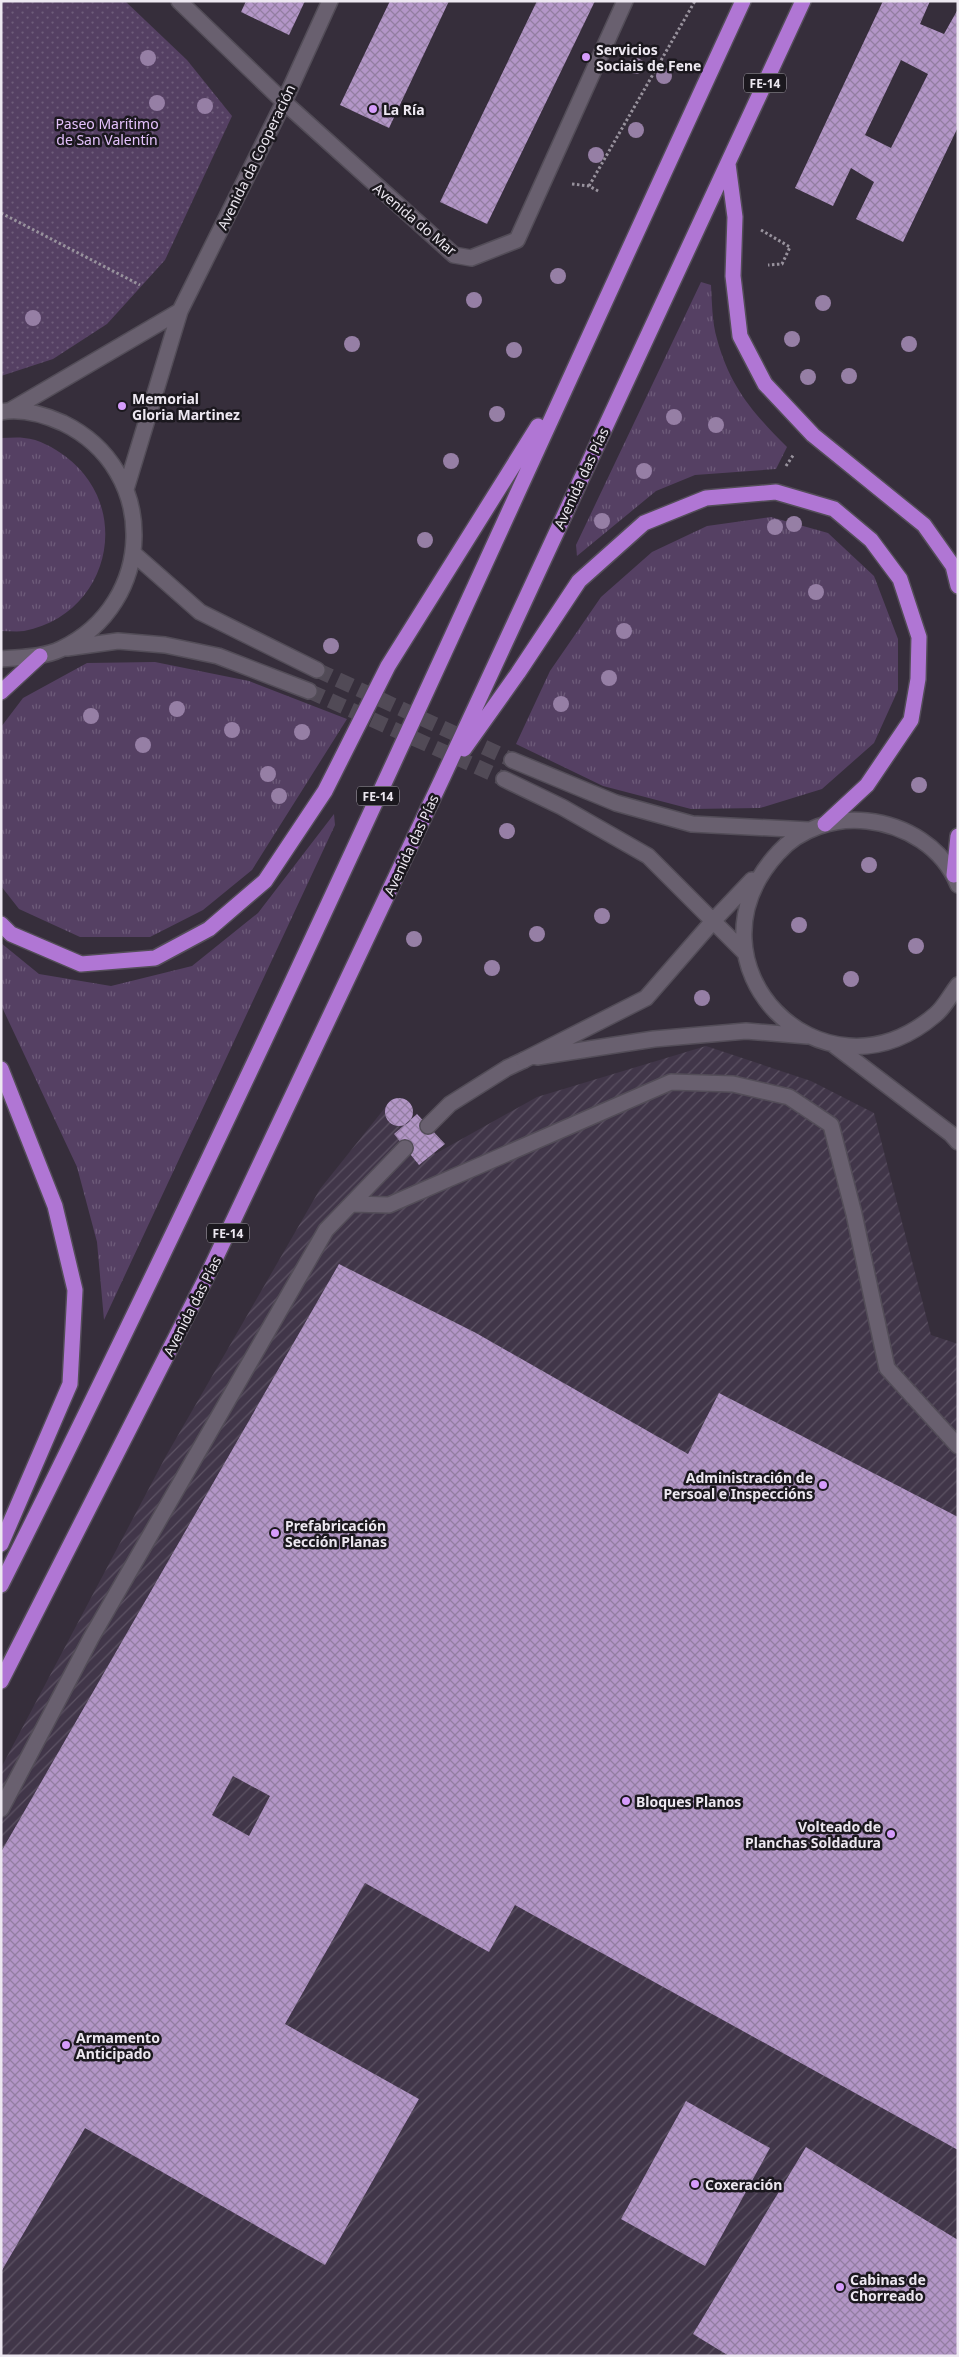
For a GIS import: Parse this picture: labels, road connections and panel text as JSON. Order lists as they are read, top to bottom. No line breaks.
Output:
{"streets":{"highway":["FE-14","Avenida das Pías"],"street":["Avenida da Cooperación","Avenida do Mar"]},"crossings":[["Avenida da Cooperación","Avenida do Mar"]],"parks":["Paseo Marítimo de San Valentín"],"places":["Servicios Sociais de Fene","La Ría","Memorial Gloria Martinez","Administración de Persoal e Inspeccións","Prefabricación Sección Planas","Bloques Planos","Volteado de Planchas Soldadura","Armamento Anticipado","Coxeración","Cabinas de Chorreado"]}
